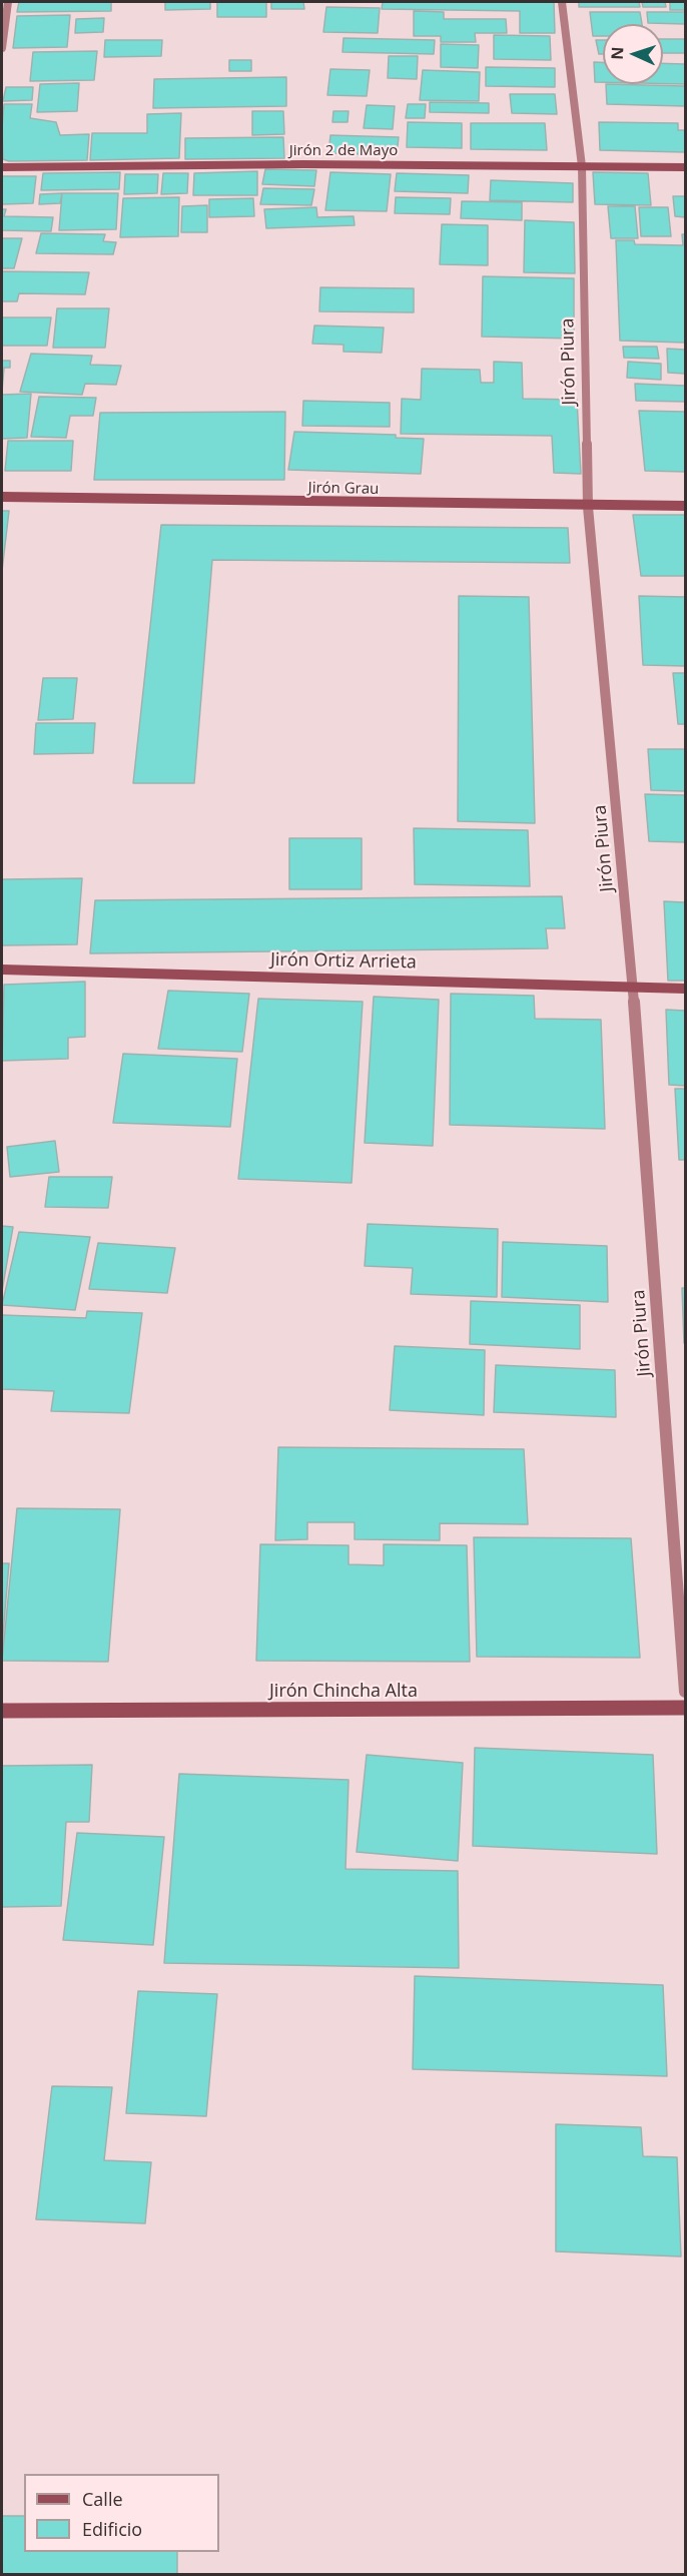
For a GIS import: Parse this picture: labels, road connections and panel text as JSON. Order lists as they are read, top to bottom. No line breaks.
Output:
{"streets":{"main road":["Jirón 2 de Mayo","Jirón Grau","Jirón Ortiz Arrieta","Jirón Chincha Alta"],"street":["Jirón Piura"]},"crossings":[["Jirón 2 de Mayo","Jirón Piura"],["Jirón Piura","Jirón Grau"],["Jirón Piura","Jirón Ortiz Arrieta"]],"legend":["Calle","Edificio"],"north":"left"}
